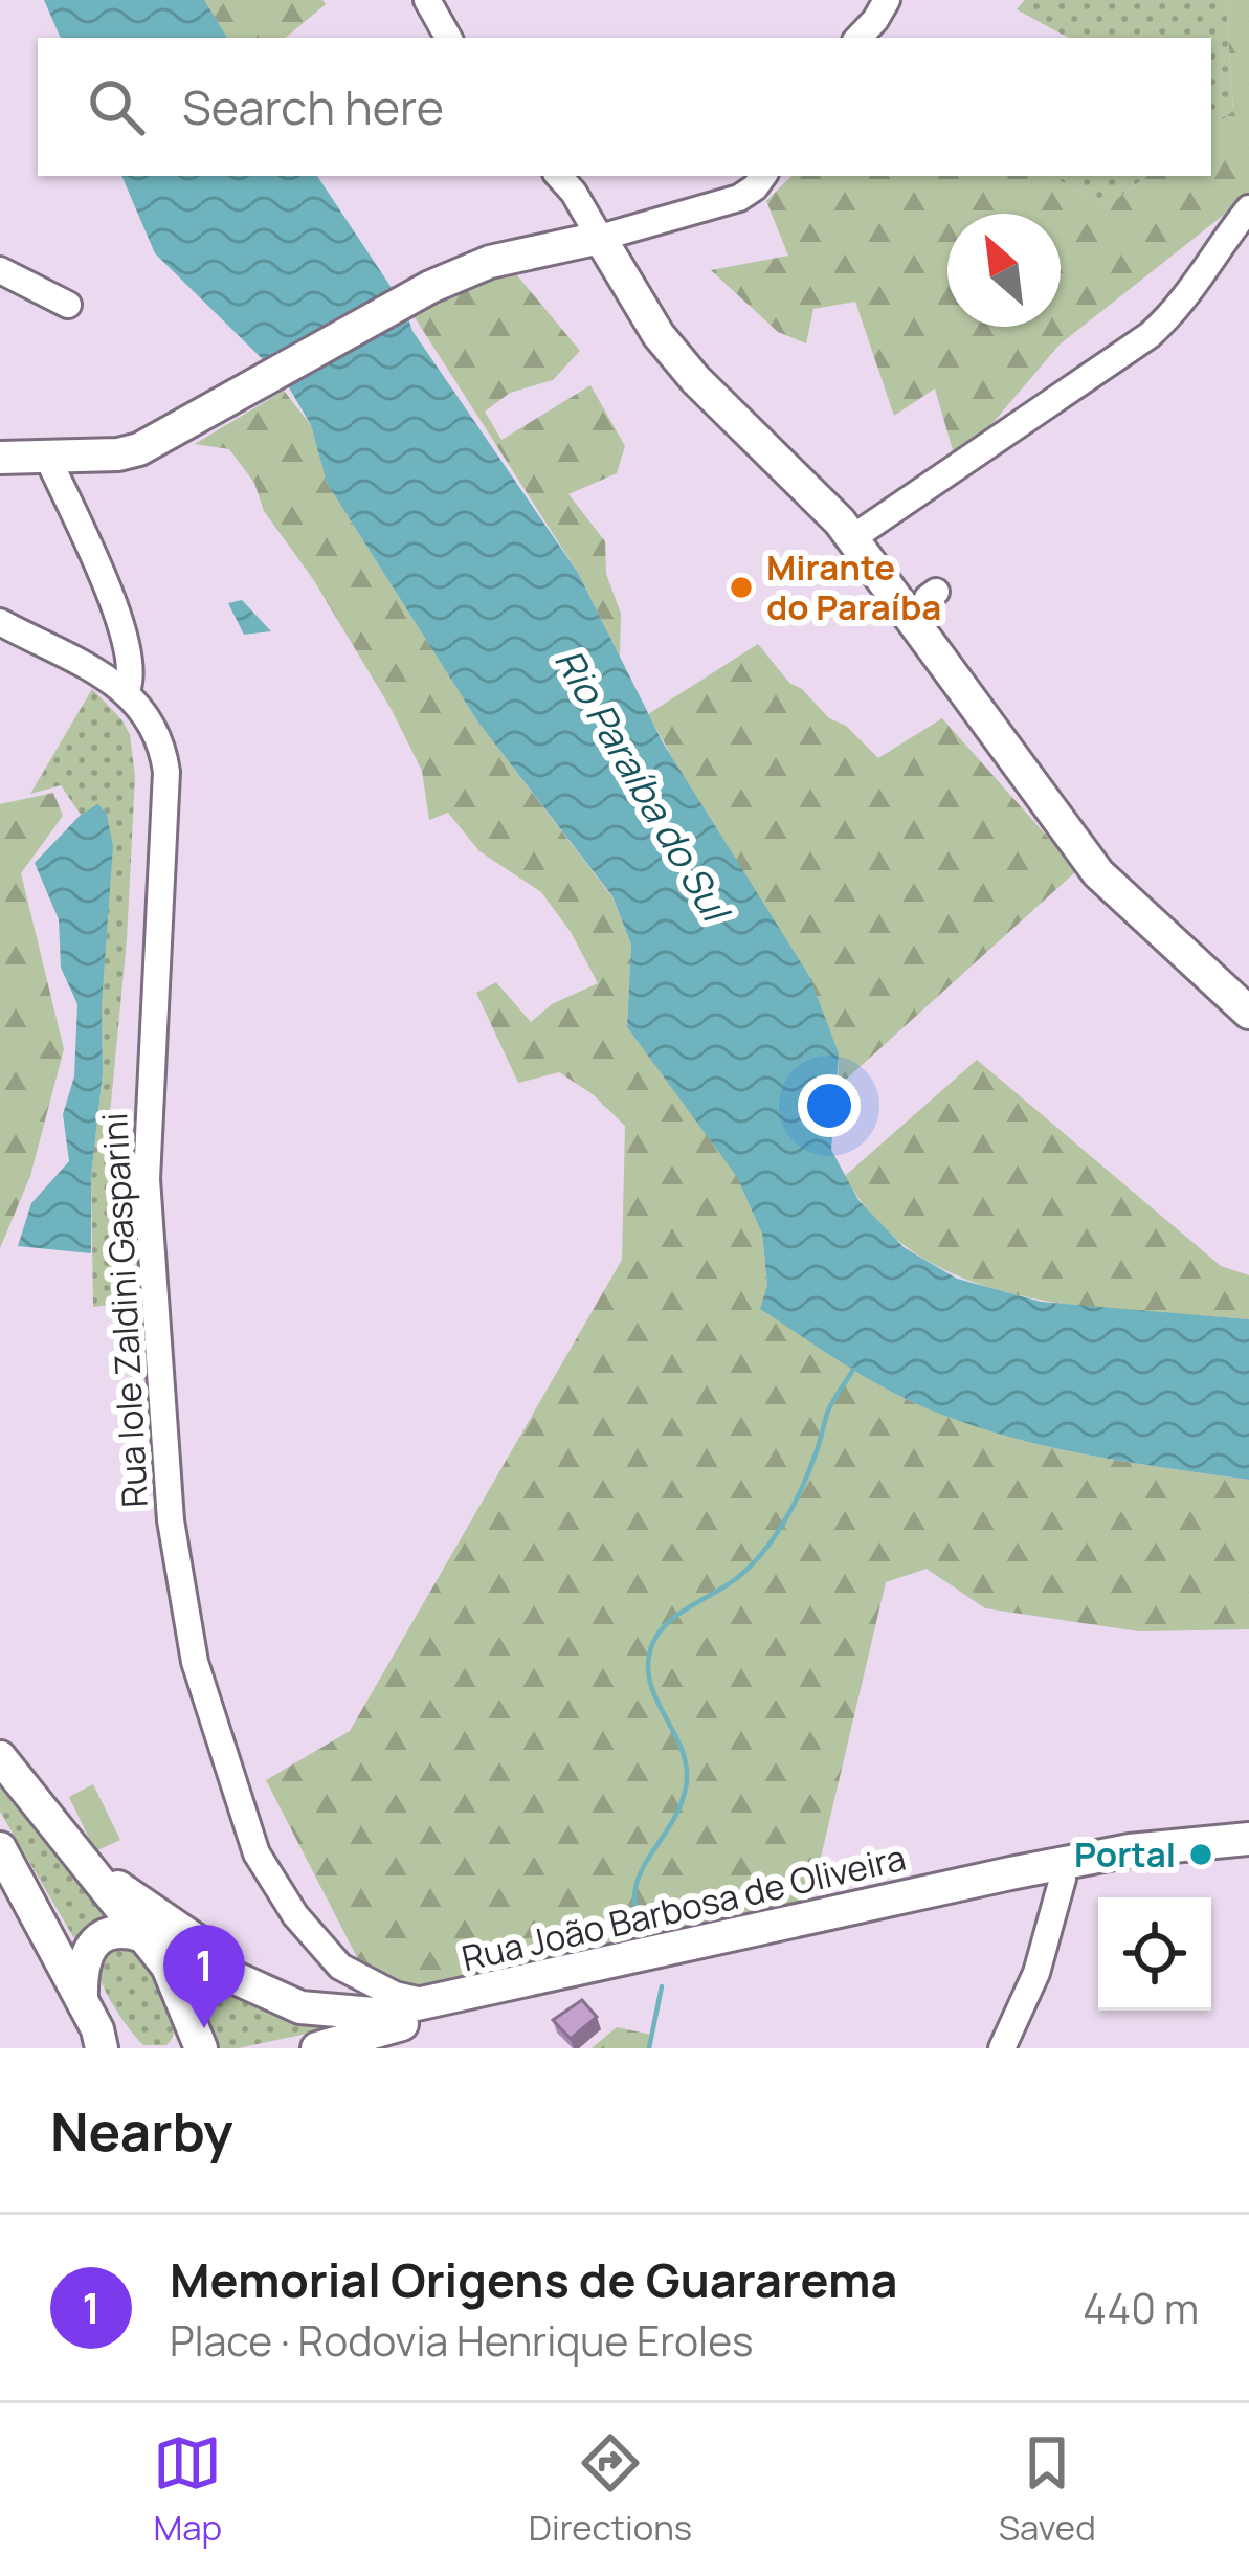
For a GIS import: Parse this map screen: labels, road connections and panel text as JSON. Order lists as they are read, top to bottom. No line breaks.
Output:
{"streets":{"main road":["Rua João Barbosa de Oliveira"],"street":["Rua Iole Zaldini Gasparini"]},"crossings":[["Rua Iole Zaldini Gasparini","Rua João Barbosa de Oliveira"]],"water":["Rio Paraíba do Sul"],"places":["Mirante do Paraíba","Portal"],"north":"top left","page":{"search":"Search here","pins":"1","heading":"Nearby","list":[{"mark":"1","name":"Memorial Origens de Guararema","note":"Place · Rodovia Henrique Eroles","value":"440 m"}],"nav":["Map","Directions","Saved"]}}
